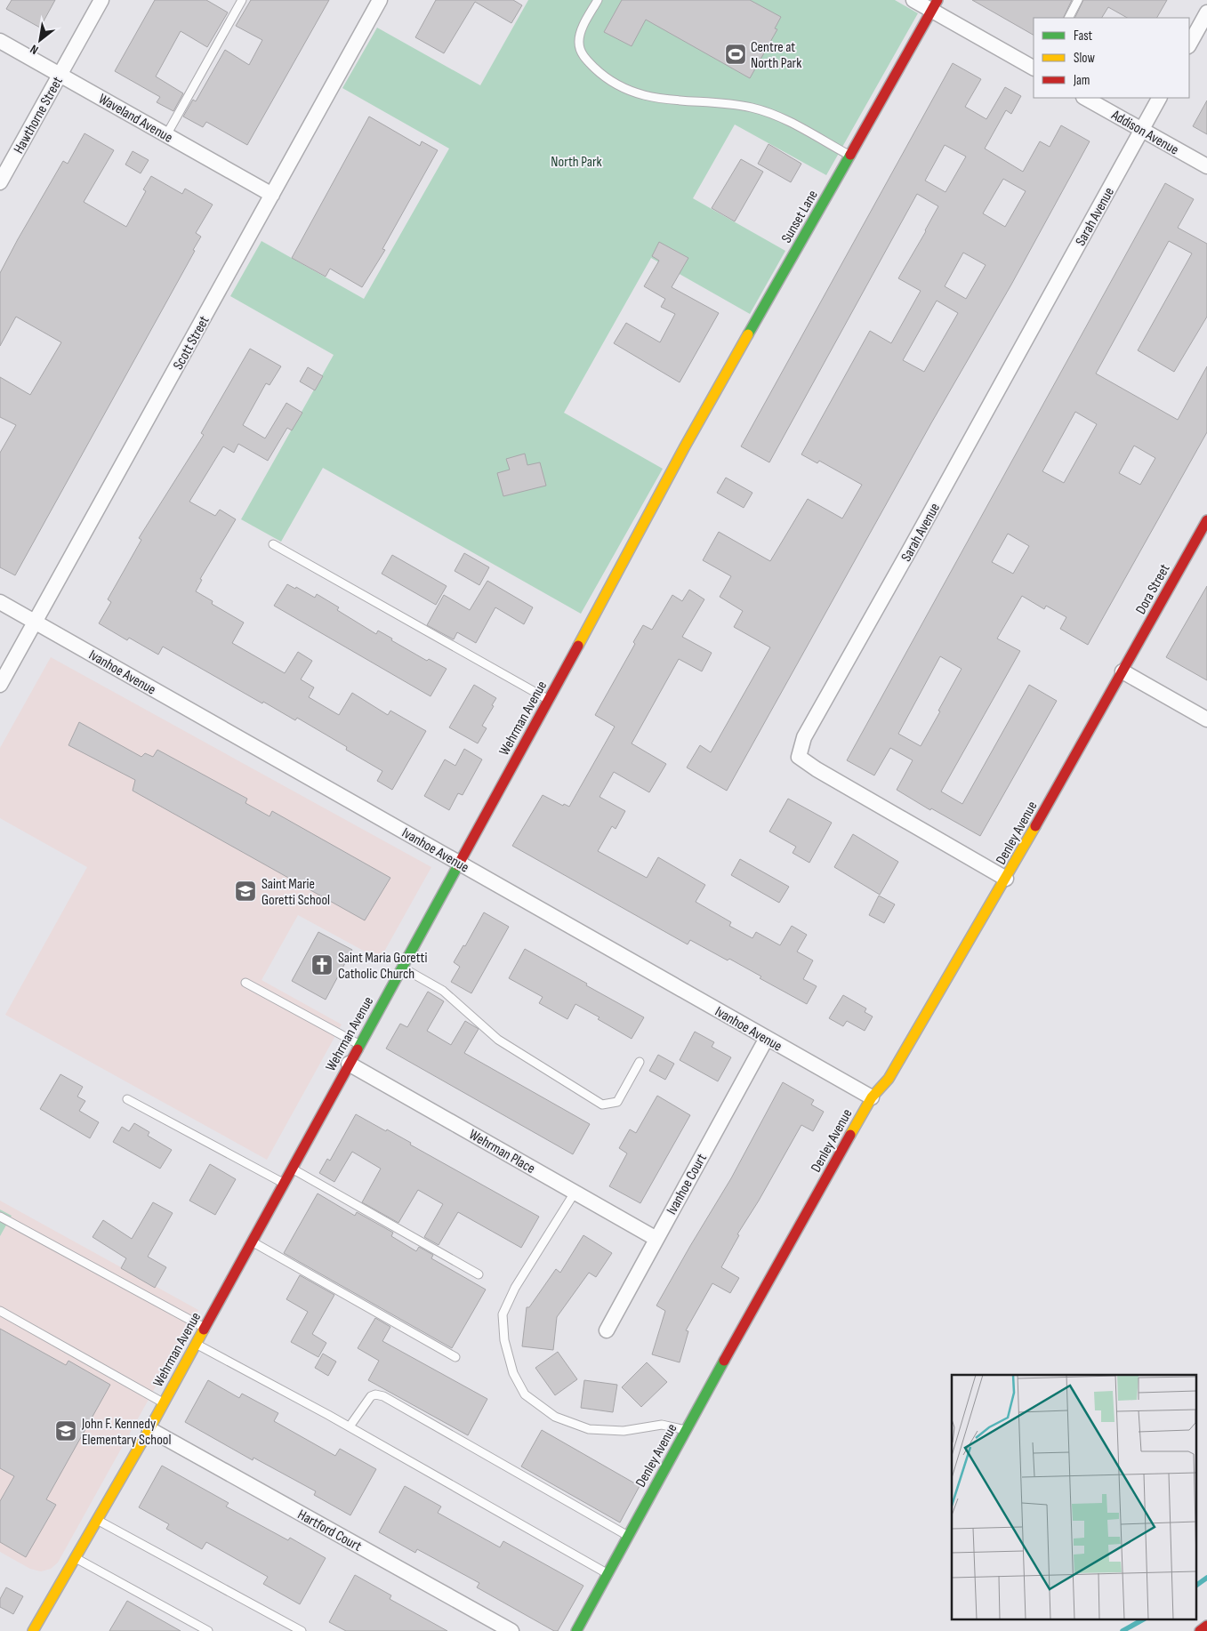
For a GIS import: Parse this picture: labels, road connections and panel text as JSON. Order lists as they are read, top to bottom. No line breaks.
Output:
{"streets":{"main road":["Sunset Lane","Dora Street","Wehrman Avenue","Denley Avenue"],"street":["Hawthorne Street","Waveland Avenue","Addison Avenue","Sarah Avenue","Scott Street","Ivanhoe Avenue","Wehrman Place","Ivanhoe Court","Hartford Court"]},"crossings":[["Hawthorne Street","Waveland Avenue"],["Waveland Avenue","Scott Street"],["Addison Avenue","Sarah Avenue"],["Sunset Lane","Wehrman Avenue"],["Sarah Avenue","Denley Avenue"],["Scott Street","Ivanhoe Avenue"],["Dora Street","Denley Avenue"],["Ivanhoe Avenue","Wehrman Avenue"],["Ivanhoe Avenue","Denley Avenue"],["Ivanhoe Avenue","Ivanhoe Court"],["Wehrman Avenue","Wehrman Place"],["Wehrman Avenue","Hartford Court"],["Wehrman Place","Ivanhoe Court"]],"parks":["North Park"],"places":{"sports":["Centre at North Park"],"school or university":["Saint Marie Goretti School","John F. Kennedy Elementary School"],"church":["Saint Maria Goretti Catholic Church"]},"legend":["Fast","Slow","Jam"],"north":"bottom left"}
